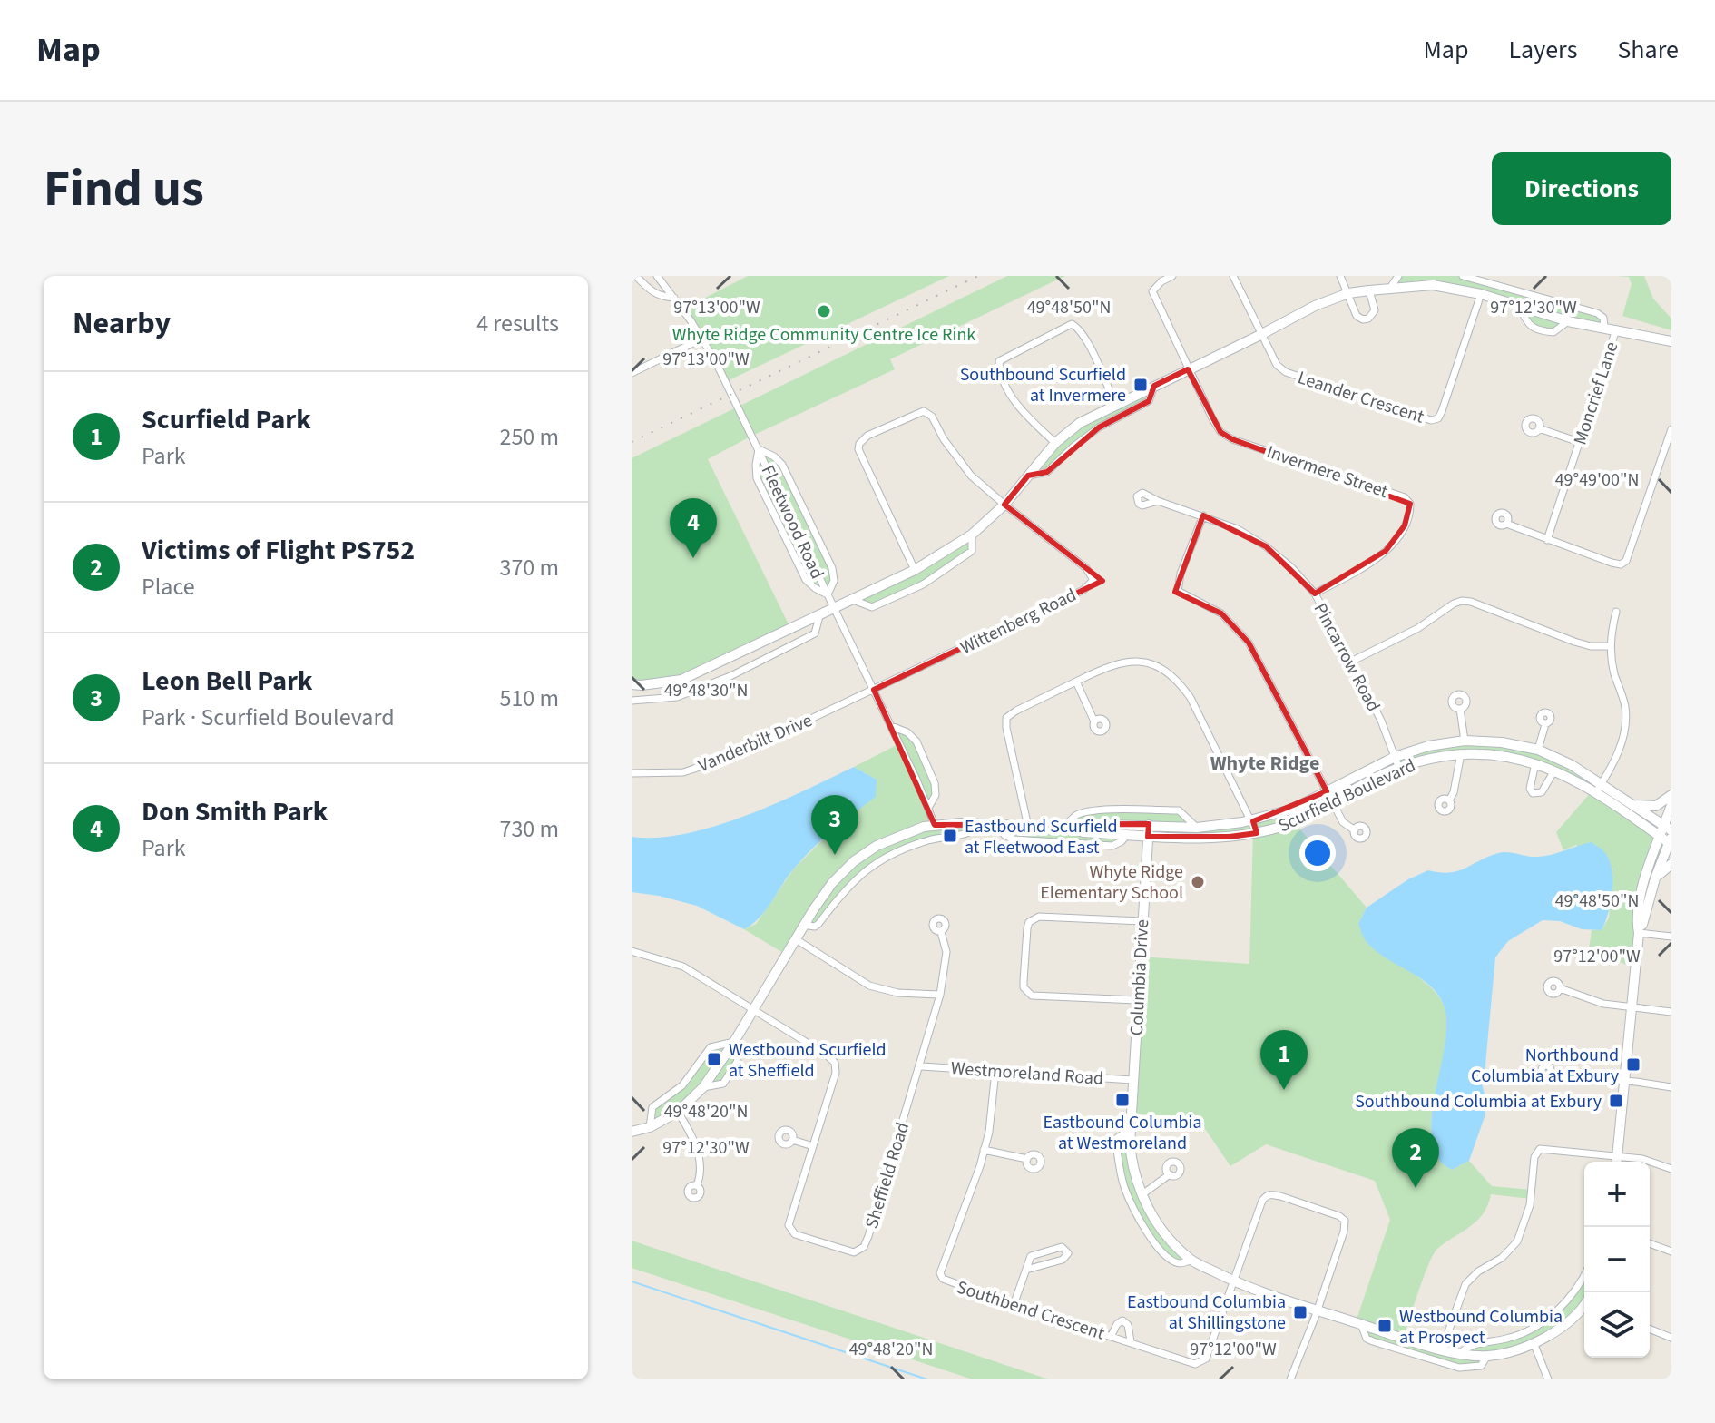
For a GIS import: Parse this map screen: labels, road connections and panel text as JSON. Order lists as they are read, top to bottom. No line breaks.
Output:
{"streets":{"street":["Moncrief Lane","Leander Crescent","Invermere Street","Fleetwood Road","Wittenberg Road","Pincarrow Road","Vanderbilt Drive","Scurfield Boulevard","Columbia Drive","Westmoreland Road","Sheffield Road","Southbend Crescent"]},"crossings":[["Invermere Street","Pincarrow Road"],["Fleetwood Road","Wittenberg Road"],["Fleetwood Road","Vanderbilt Drive"],["Fleetwood Road","Scurfield Boulevard"],["Wittenberg Road","Vanderbilt Drive"],["Pincarrow Road","Scurfield Boulevard"],["Scurfield Boulevard","Columbia Drive"],["Scurfield Boulevard","Sheffield Road"],["Columbia Drive","Westmoreland Road"],["Columbia Drive","Southbend Crescent"],["Westmoreland Road","Sheffield Road"],["Westmoreland Road","Southbend Crescent"]],"districts":["Whyte Ridge"],"places":{"other":["Whyte Ridge Community Centre Ice Rink","Whyte Ridge Elementary School"],"transit":["Southbound Scurfield at Invermere","Eastbound Scurfield at Fleetwood East","Westbound Scurfield at Sheffield","Northbound Columbia at Exbury","Eastbound Columbia at Westmoreland","Southbound Columbia at Exbury","Eastbound Columbia at Shillingstone","Westbound Columbia at Prospect"]},"page":{"header":"Map","nav":["Map","Layers","Share"],"buttons":"Directions","title":"Find us","heading":["Nearby","4 results"],"list":[{"mark":"1","name":"Scurfield Park","note":"Park","value":"250 m"},{"mark":"2","name":"Victims of Flight PS752","note":"Place","value":"370 m"},{"mark":"3","name":"Leon Bell Park","note":"Park · Scurfield Boulevard","value":"510 m"},{"mark":"4","name":"Don Smith Park","note":"Park","value":"730 m"}],"pins":["4","3","1","2"],"map_buttons":["+","−"]},"coordinates":["97°13'00\"W","97°12'30\"W","49°48'50\"N","49°49'00\"N","49°48'30\"N","97°12'00\"W","49°48'20\"N"]}
